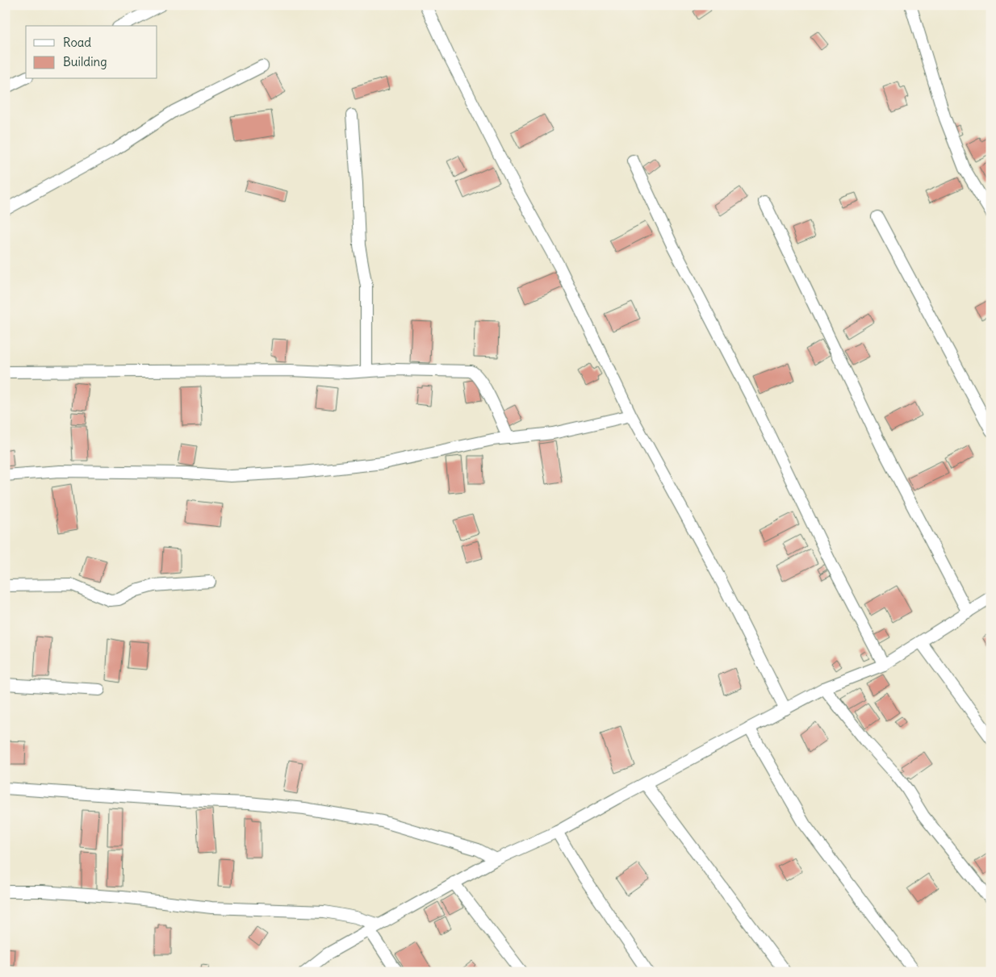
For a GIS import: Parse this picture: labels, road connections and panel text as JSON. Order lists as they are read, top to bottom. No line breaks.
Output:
{"legend":["Road","Building"]}
